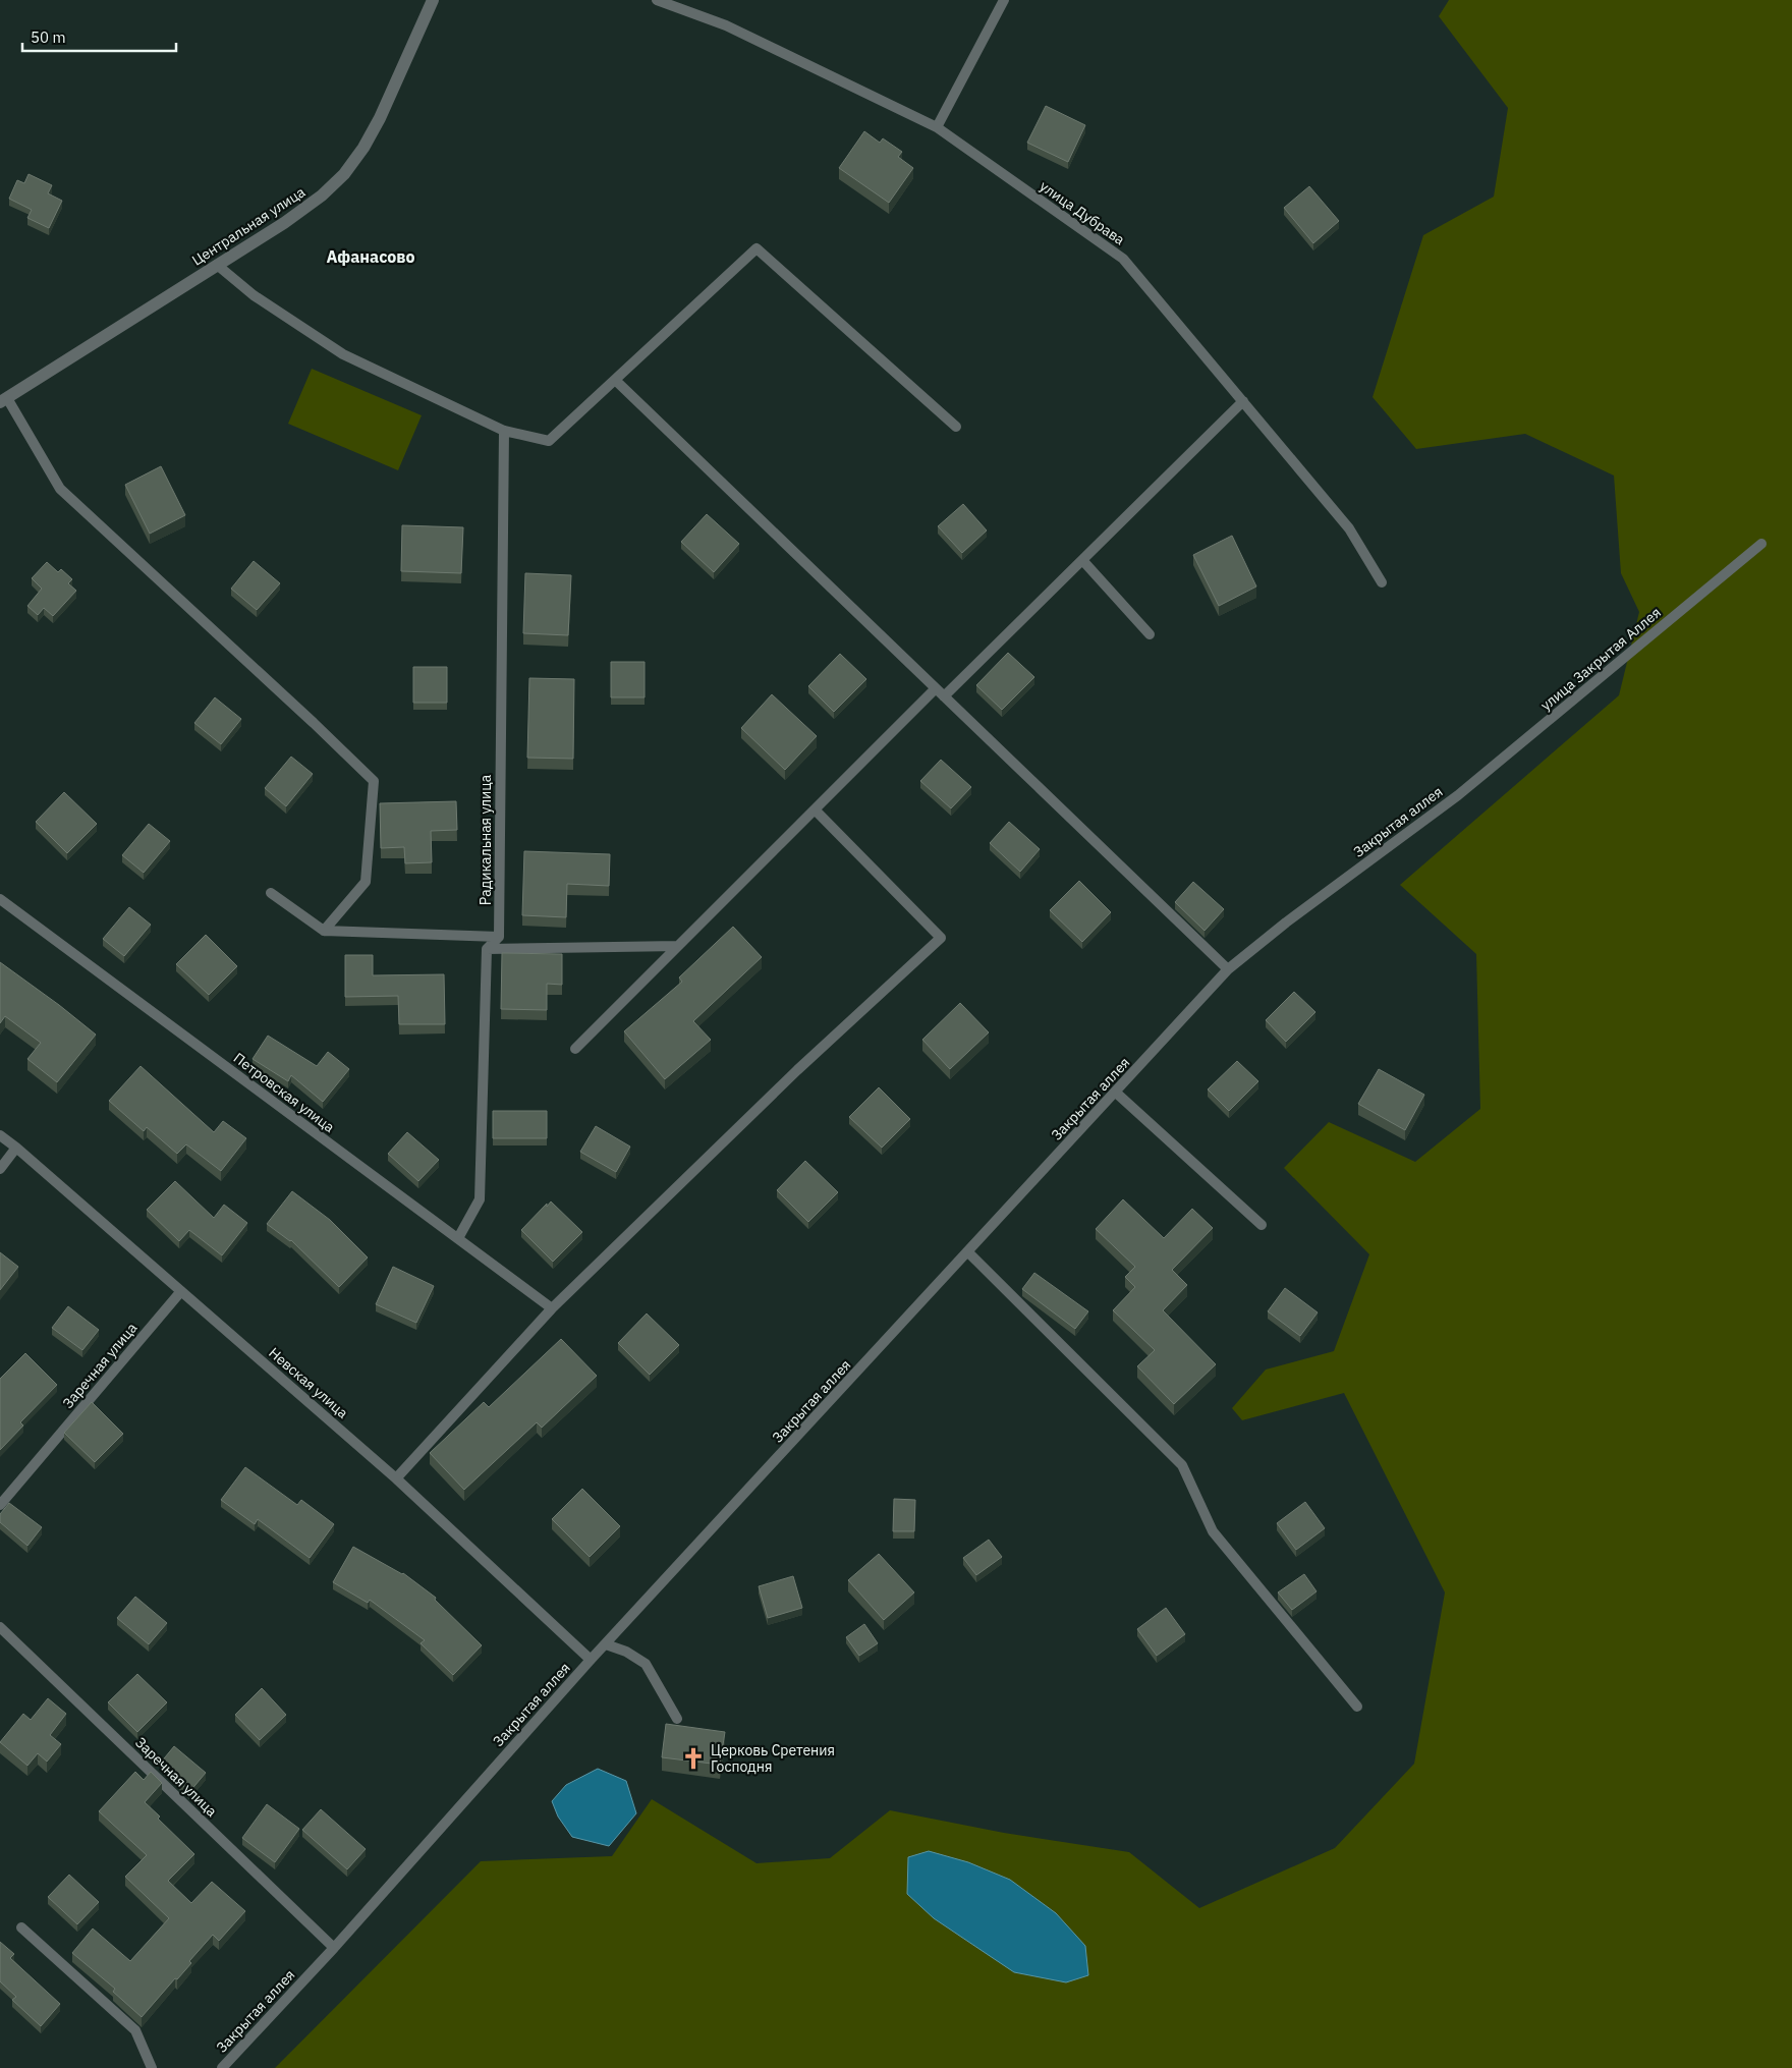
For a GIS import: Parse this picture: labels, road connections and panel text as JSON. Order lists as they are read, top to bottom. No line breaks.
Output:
{"streets":{"street":["Центральная улица"],"lane":["улица Дубрава","улица Закрытая Аллея","Закрытая аллея","Радикальная улица","Петровская улица","Заречная улица","Невская улица"]},"crossings":[["улица Закрытая Аллея","Закрытая аллея"],["Закрытая аллея","Заречная улица"],["Закрытая аллея","Невская улица"],["Заречная улица","Невская улица"]],"districts":["Афанасово"],"places":{"church":["Церковь Сретения Господня"]},"scale_bar":"50 m"}
